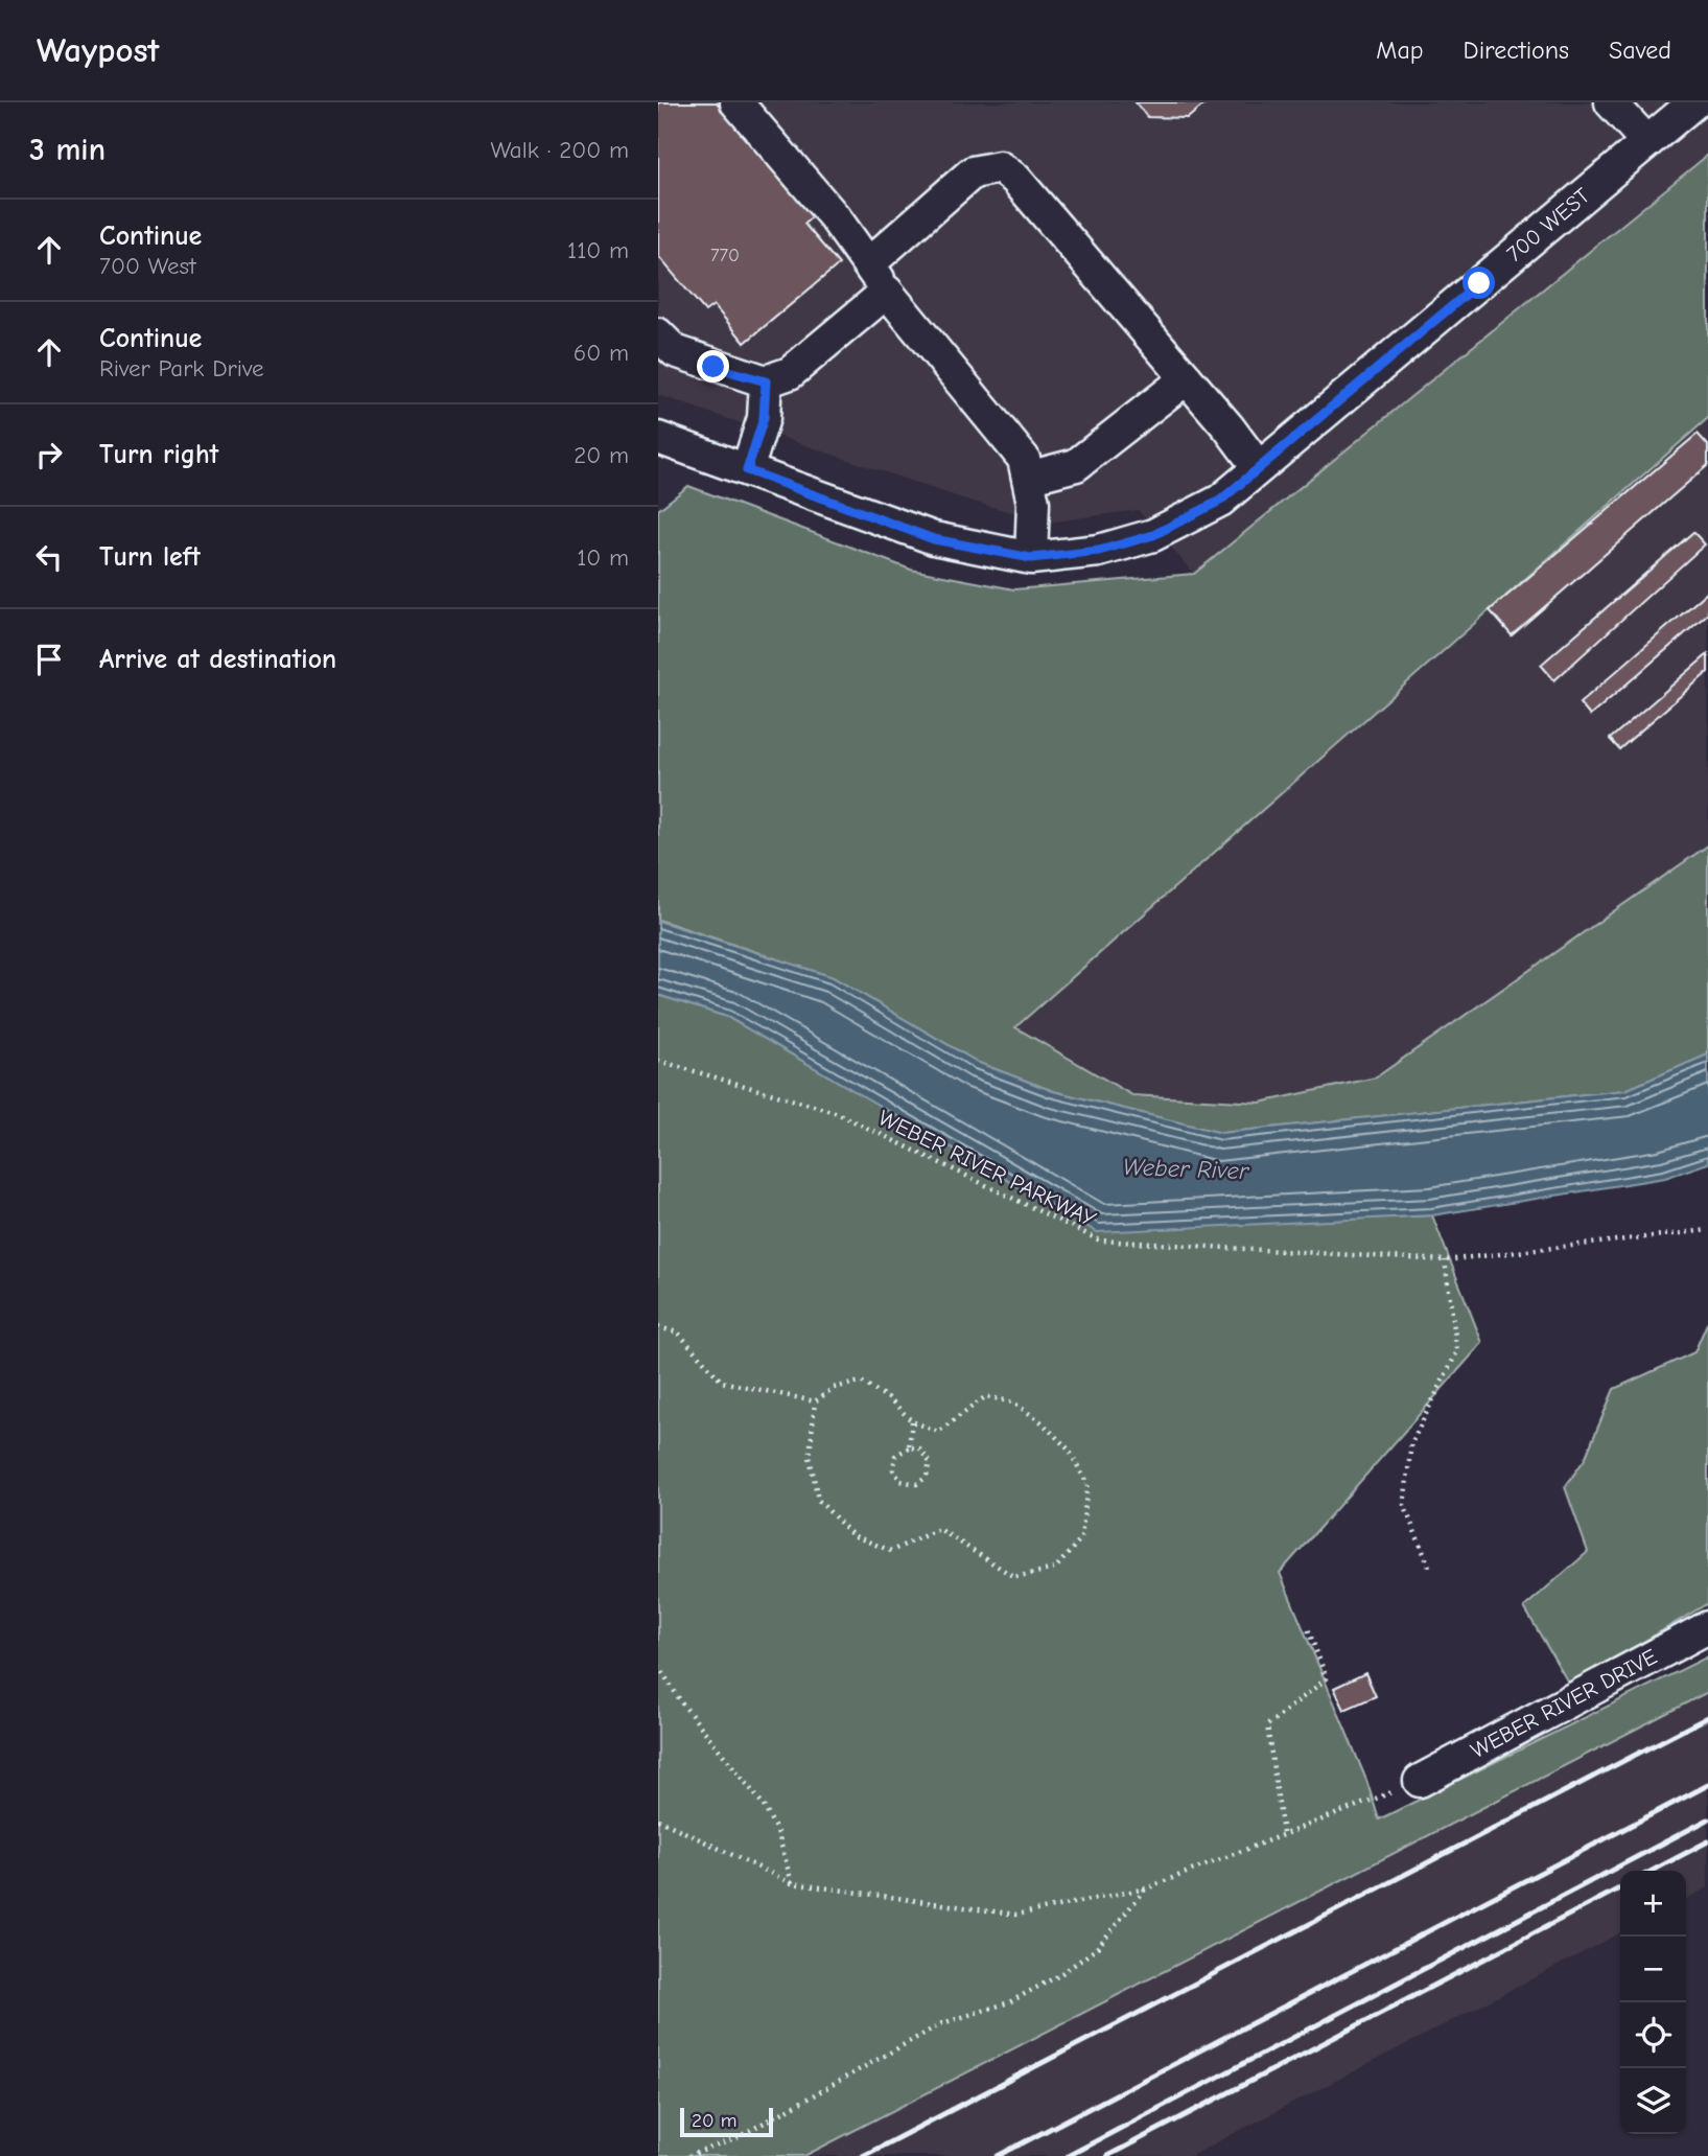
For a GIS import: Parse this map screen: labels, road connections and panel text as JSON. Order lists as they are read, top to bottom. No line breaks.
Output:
{"streets":{"street":["700 WEST","WEBER RIVER DRIVE"],"path":["WEBER RIVER PARKWAY"]},"water":["Weber River"],"house_numbers":["770"],"scale_bar":"20 m","page":{"header":"Waypost","nav":["Map","Directions","Saved"],"heading":["3 min","Walk · 200 m"],"list":[["Continue","700 West","110 m"],["Continue","River Park Drive","60 m"],["Turn right","20 m"],["Turn left","10 m"],"Arrive at destination"],"map_buttons":["+","−"],"scale":"20 m"}}
